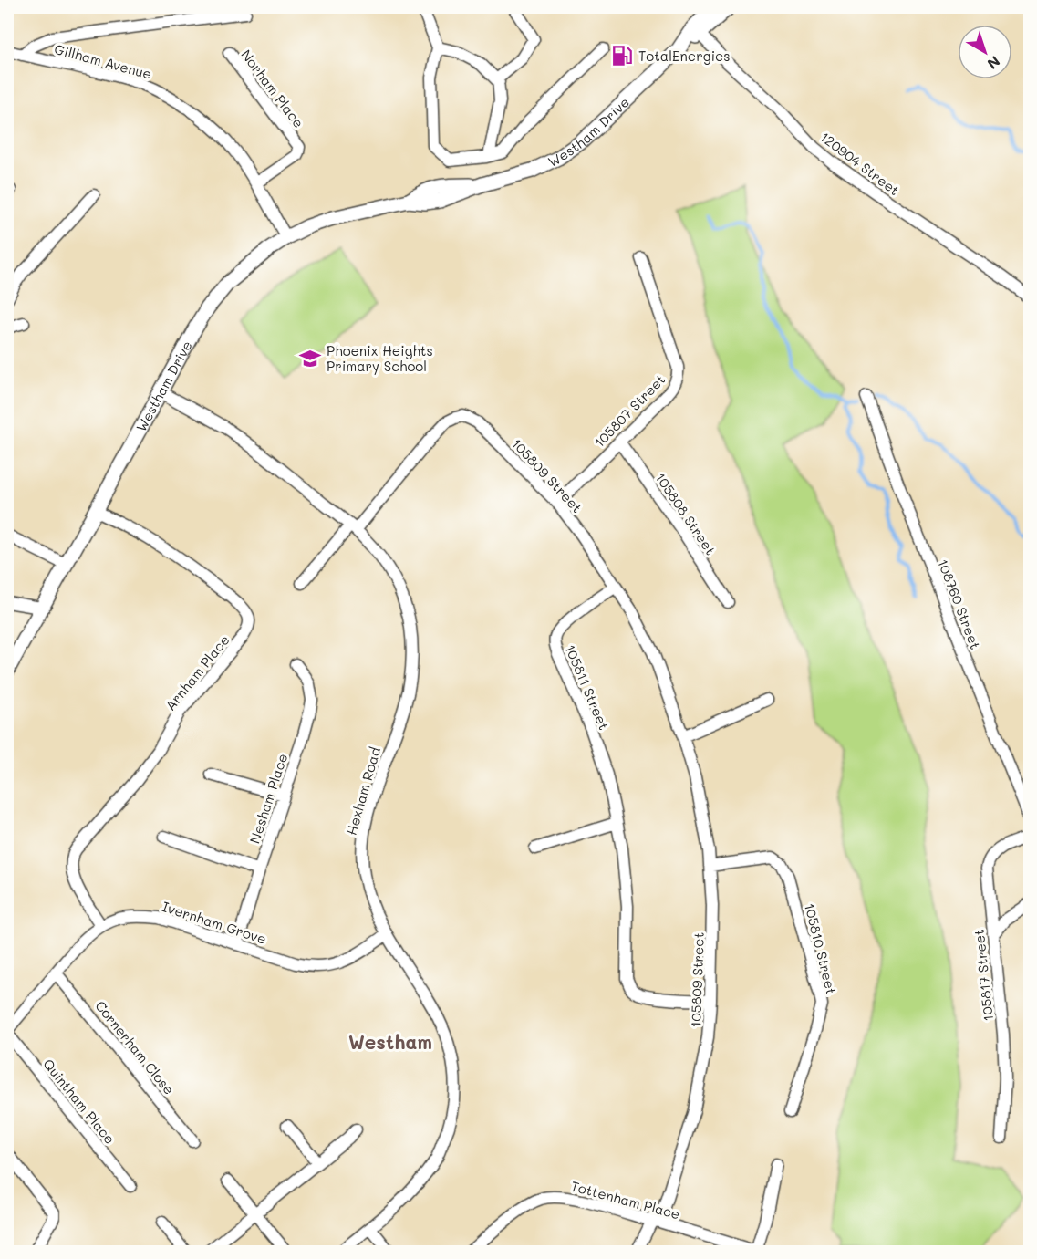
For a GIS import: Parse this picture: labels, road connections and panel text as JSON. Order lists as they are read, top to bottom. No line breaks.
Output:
{"streets":{"street":["Gillham Avenue","Norham Place","Westham Drive","120904 Street","105807 Street","105809 Street","105808 Street","108760 Street","Arnham Place","105811 Street","Hexham Road","Nesham Place","Ivernham Grove","105810 Street","105817 Street","Cornerham Close","Quintham Place","Tottenham Place"]},"crossings":[["Gillham Avenue","Norham Place"],["Gillham Avenue","Westham Drive"],["Westham Drive","120904 Street"],["Westham Drive","Arnham Place"],["Westham Drive","Hexham Road"],["105807 Street","105809 Street"],["105807 Street","105808 Street"],["105809 Street","105811 Street"],["105809 Street","Hexham Road"],["105809 Street","105810 Street"],["105809 Street","Tottenham Place"],["Arnham Place","Ivernham Grove"],["Hexham Road","Ivernham Grove"],["Nesham Place","Ivernham Grove"],["Ivernham Grove","Cornerham Close"]],"districts":["Westham"],"places":{"fuel station":["TotalEnergies"],"school or university":["Phoenix Heights Primary School"]},"north":"bottom right"}
